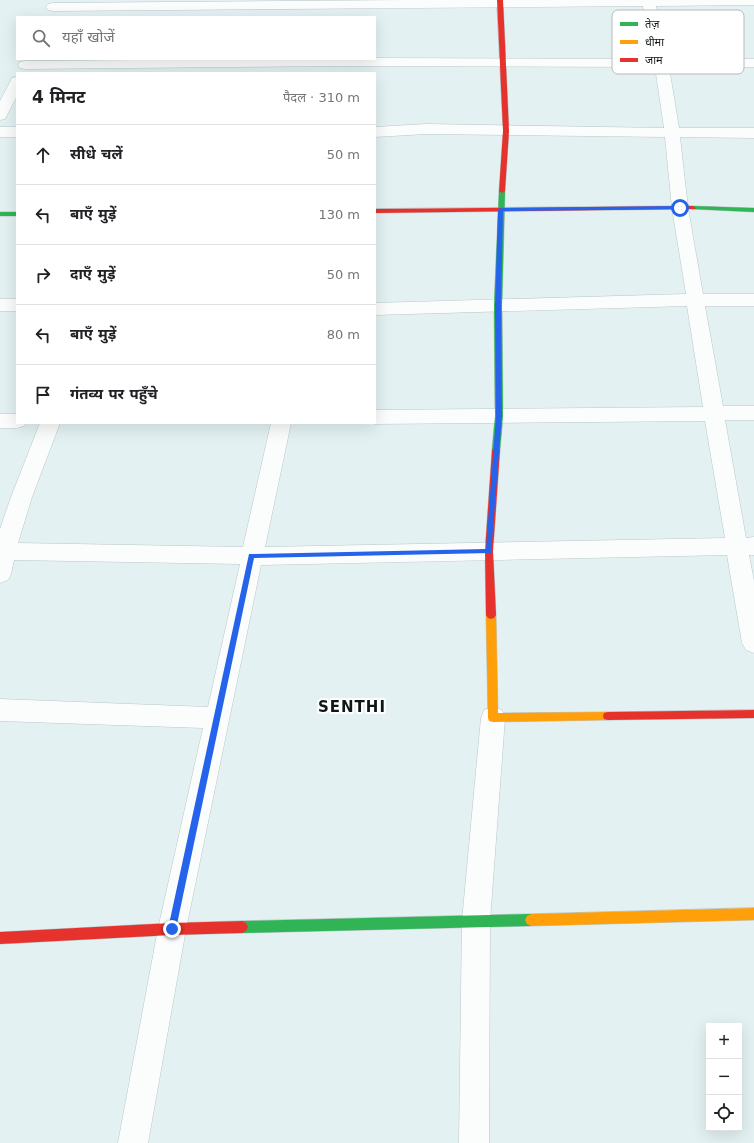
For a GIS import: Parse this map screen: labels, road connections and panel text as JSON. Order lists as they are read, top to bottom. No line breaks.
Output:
{"districts":["SENTHI"],"legend":["तेज़","धीमा","जाम"],"page":{"search":"यहाँ खोजें","heading":["4 मिनट","पैदल · 310 m"],"list":[["सीधे चलें","50 m"],["बाएँ मुड़ें","130 m"],["दाएँ मुड़ें","50 m"],["बाएँ मुड़ें","80 m"],"गंतव्य पर पहुँचे"],"map_buttons":["+","−"]}}
